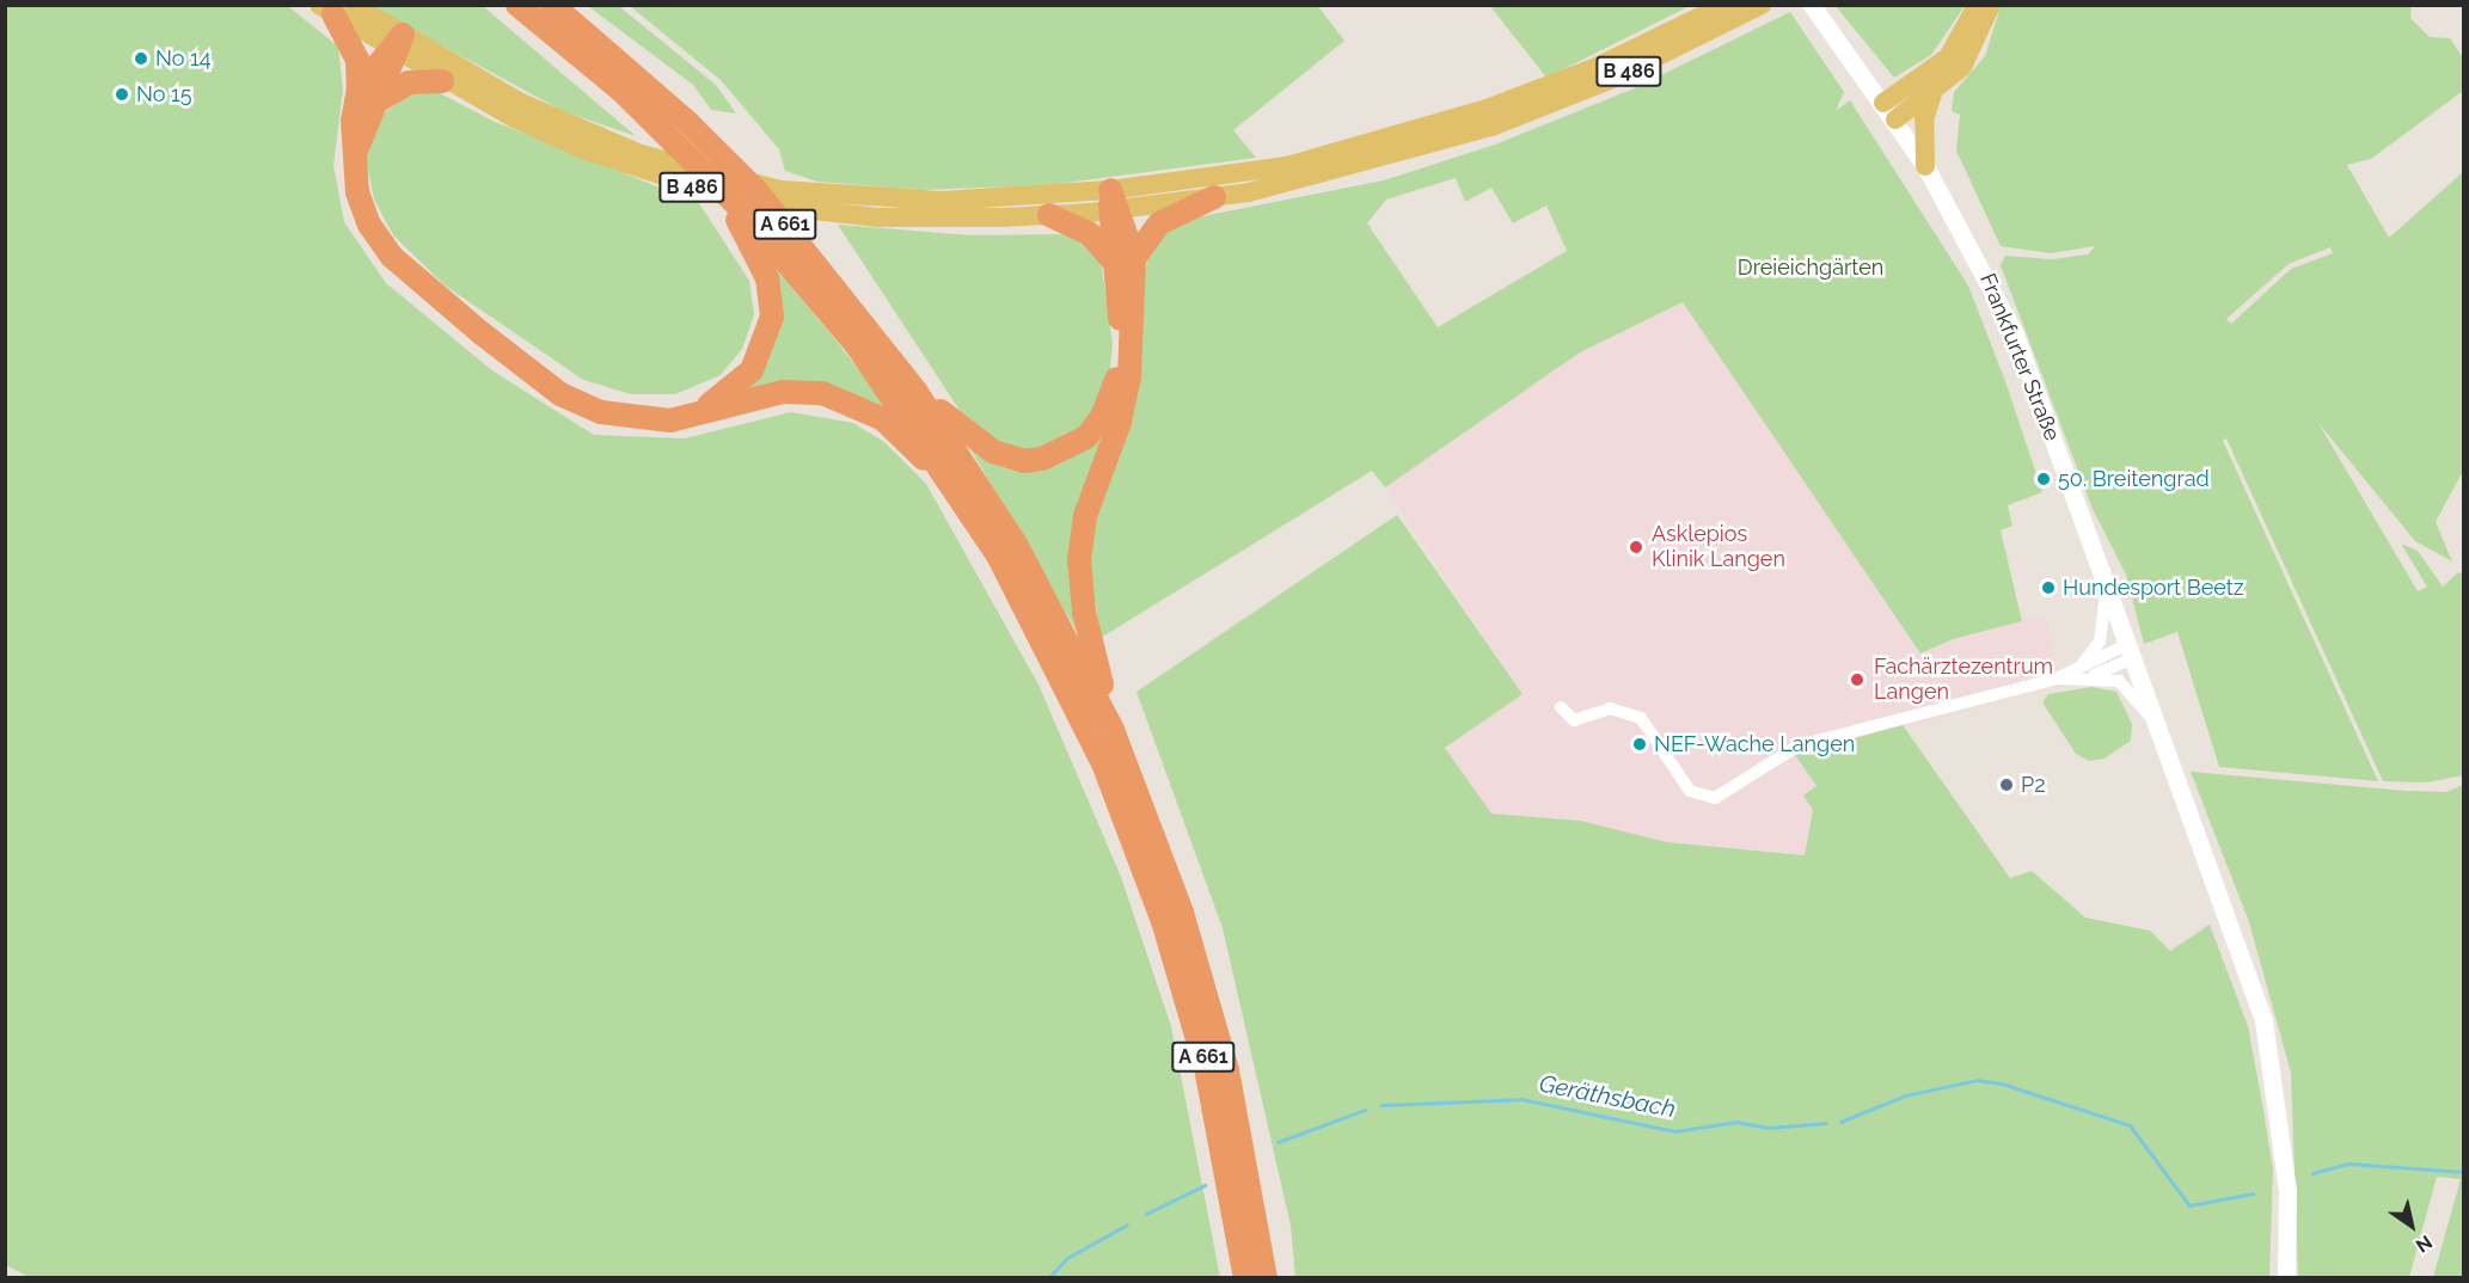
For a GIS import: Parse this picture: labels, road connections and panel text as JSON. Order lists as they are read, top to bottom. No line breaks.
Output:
{"streets":{"highway":["A 661"],"main road":["B 486","Frankfurter Straße"]},"water":["Geräthsbach"],"parks":["Dreieichgärten"],"places":["No 14","No 15","50. Breitengrad","Asklepios Klinik Langen","Hundesport Beetz","Fachärztezentrum Langen","NEF-Wache Langen","P2"],"north":"bottom right"}
